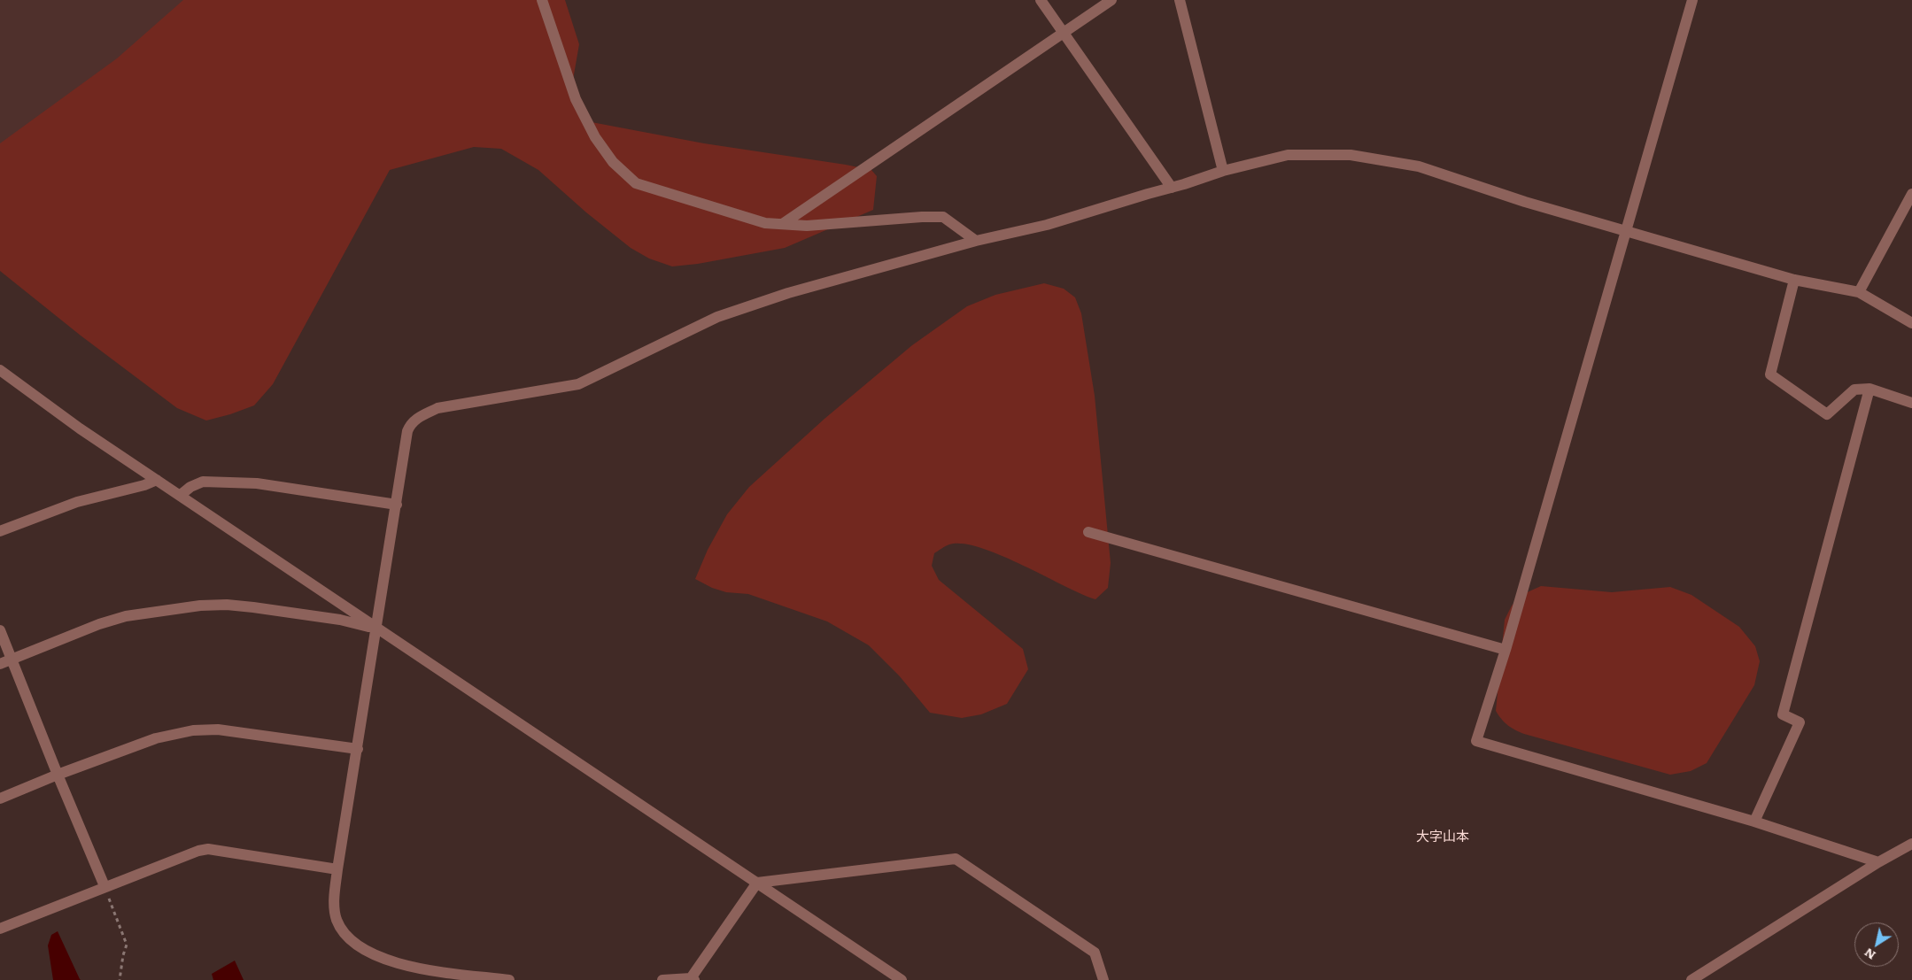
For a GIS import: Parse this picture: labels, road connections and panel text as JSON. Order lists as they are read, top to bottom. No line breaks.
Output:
{"districts":["大字山本"],"north":"bottom left"}
